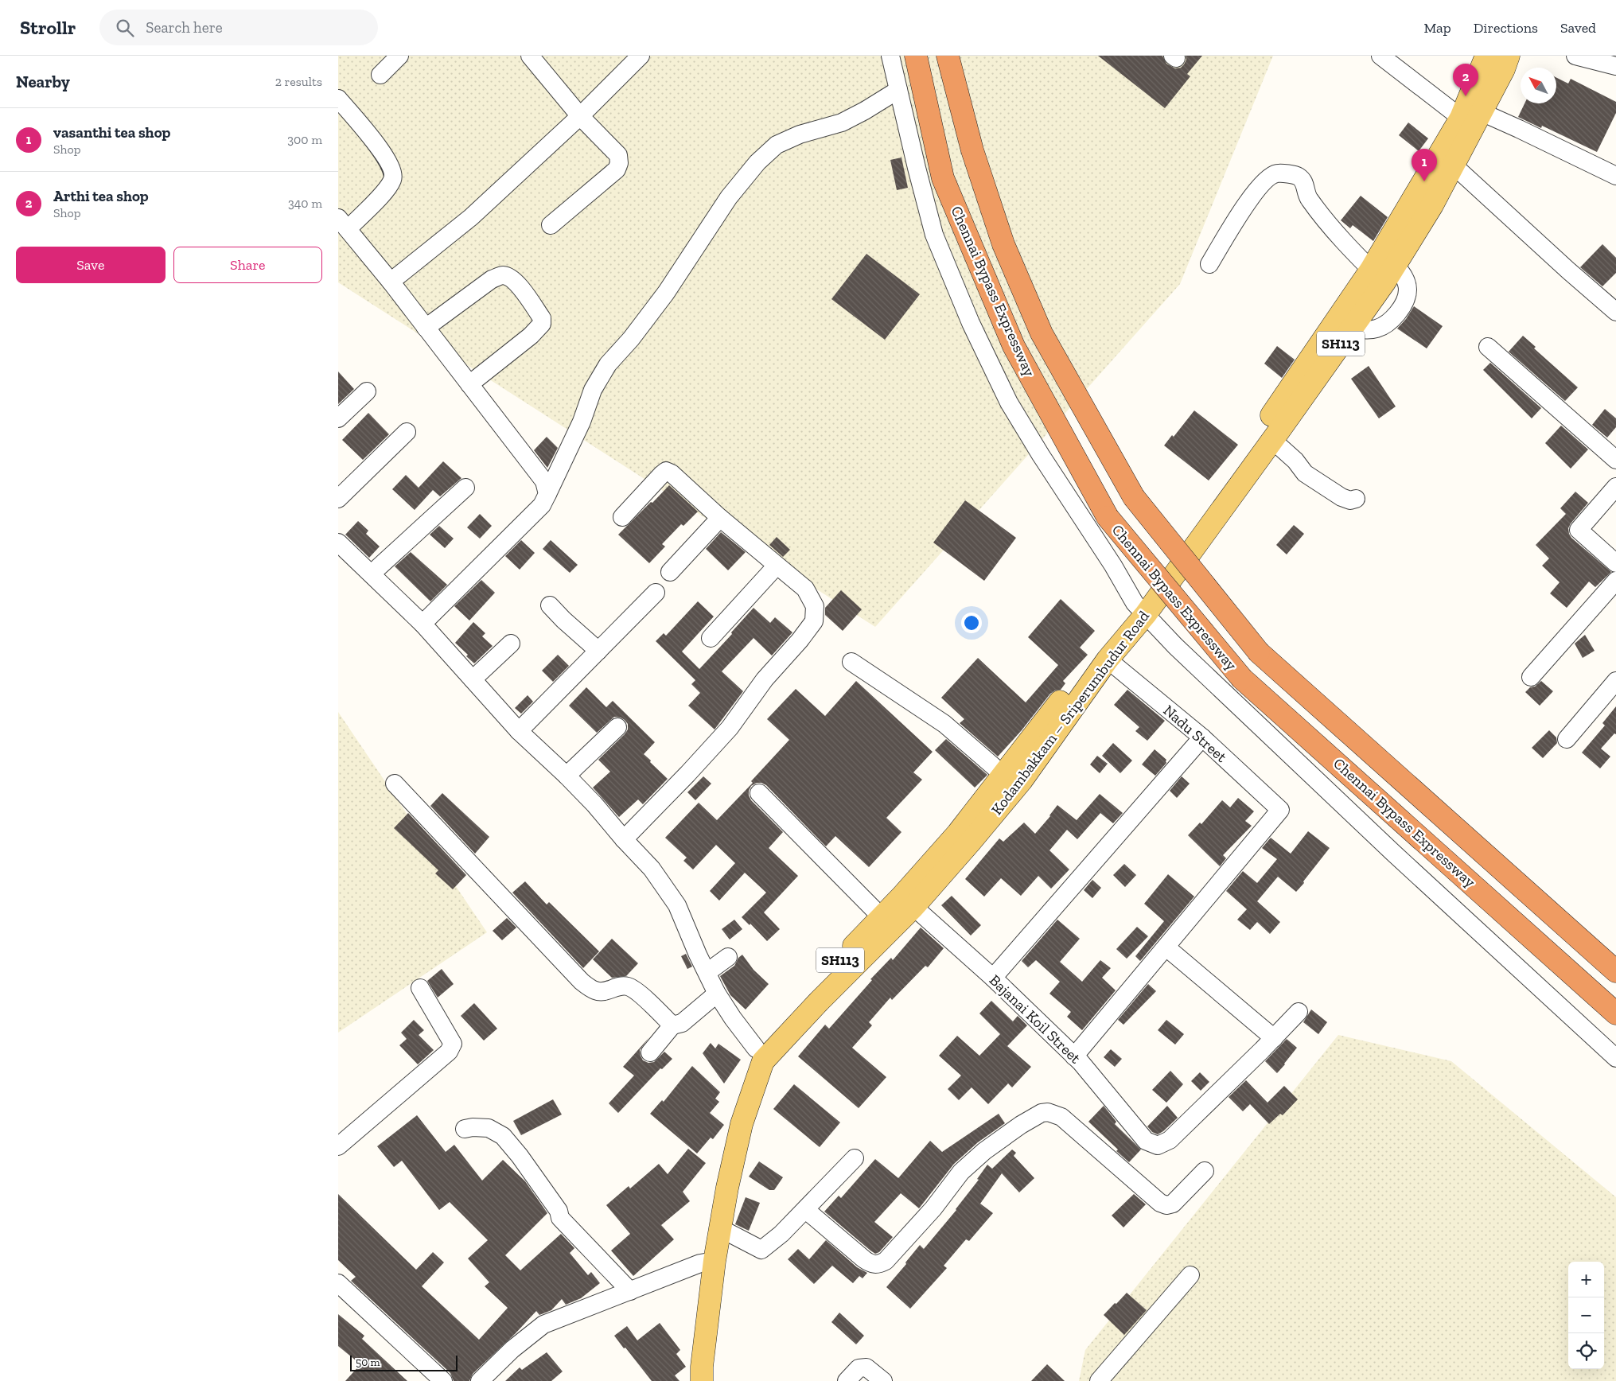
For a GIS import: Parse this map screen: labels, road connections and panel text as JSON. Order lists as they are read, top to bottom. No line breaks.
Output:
{"streets":{"highway":["Chennai Bypass Expressway"],"main road":["SH113","Kodambakkam – Sriperumbudur Road"],"street":["Nadu Street","Bajanai Koil Street"]},"crossings":[["Kodambakkam – Sriperumbudur Road","Nadu Street"],["Kodambakkam – Sriperumbudur Road","Bajanai Koil Street"]],"scale_bar":"50 m","north":"top left","page":{"header":"Strollr","search":"Search here","nav":["Map","Directions","Saved"],"heading":["Nearby","2 results"],"pins":["2","1"],"list":[{"mark":"1","name":"vasanthi tea shop","note":"Shop","value":"300 m"},{"mark":"2","name":"Arthi tea shop","note":"Shop","value":"340 m"}],"buttons":["Save","Share"],"map_buttons":["+","−"],"scale":"50 m"}}
